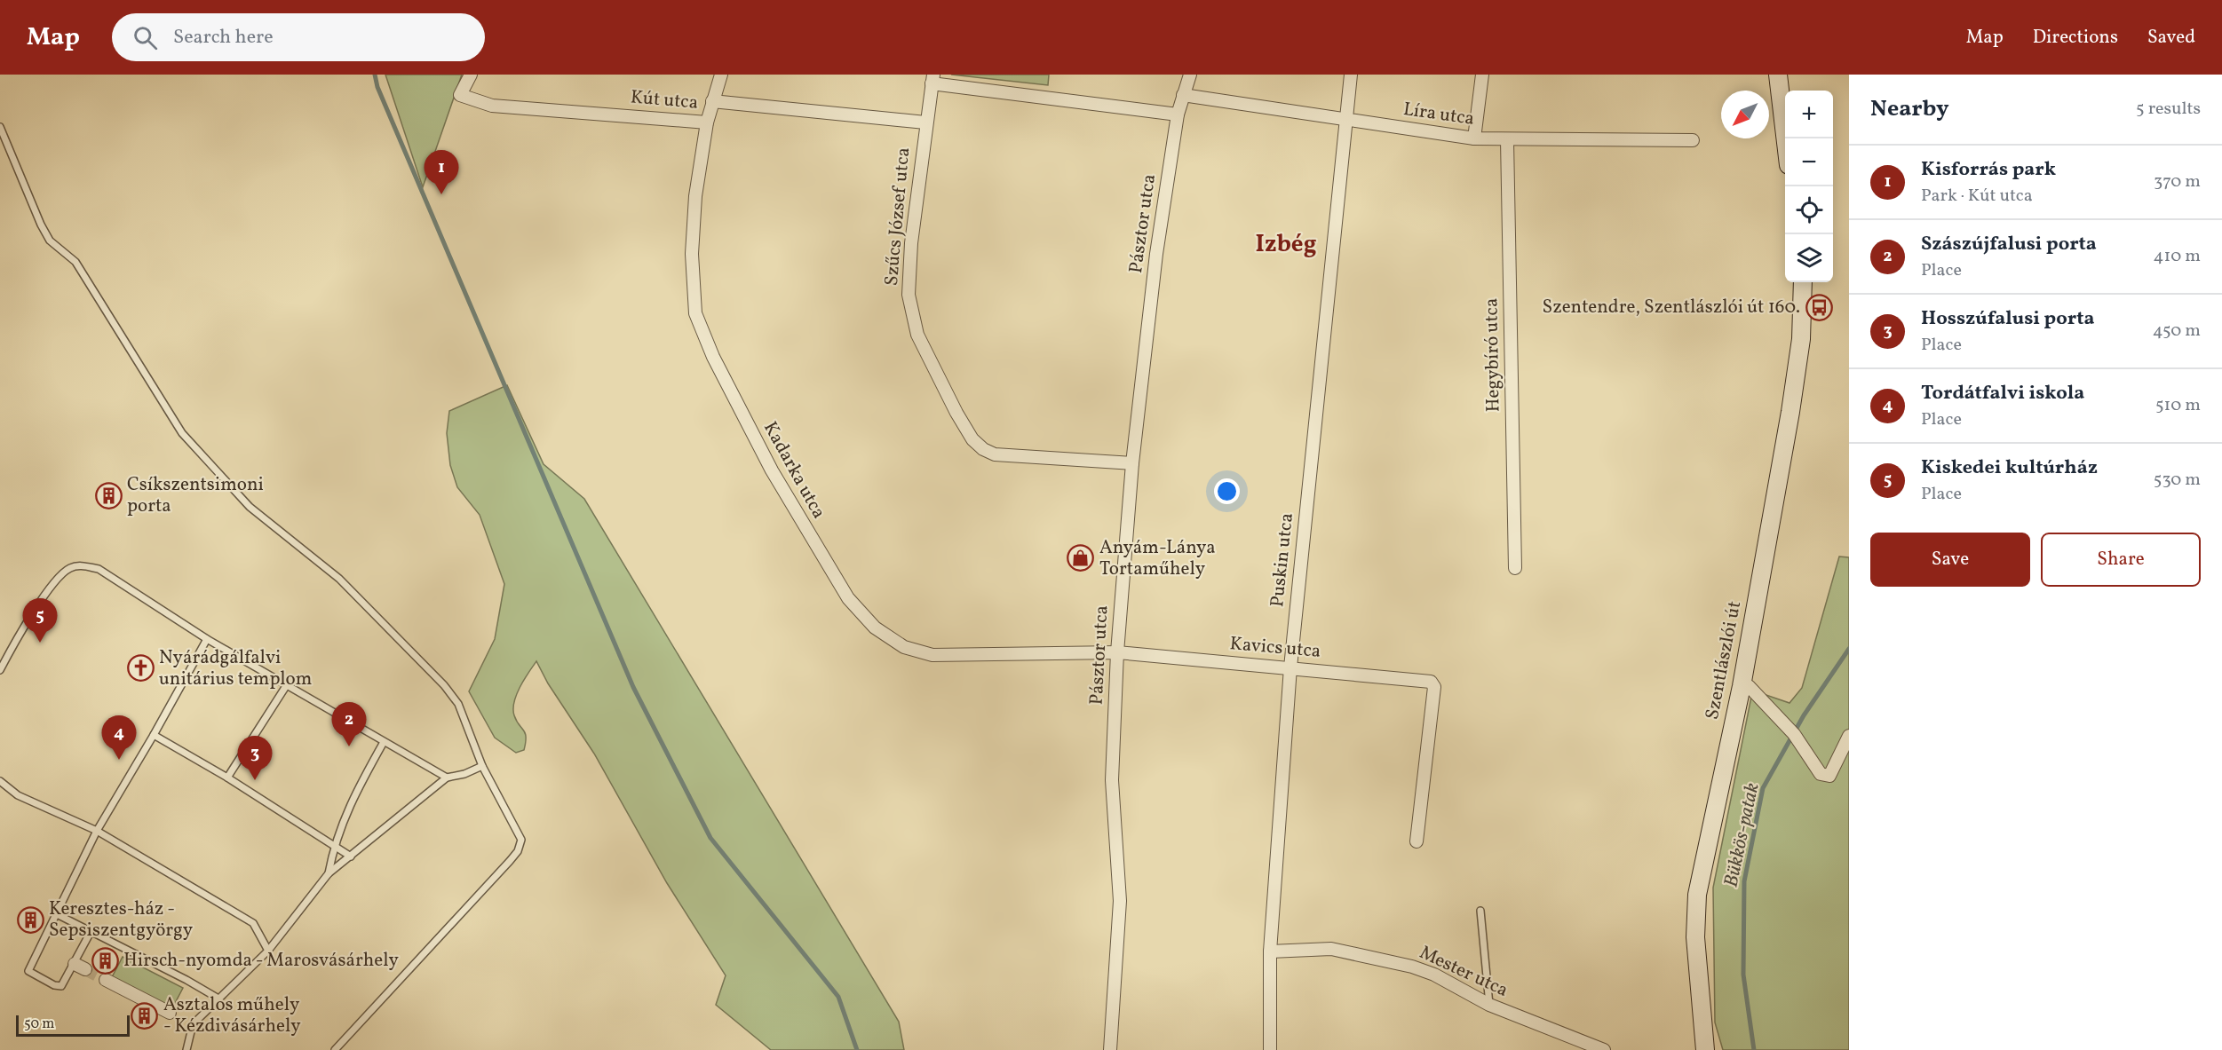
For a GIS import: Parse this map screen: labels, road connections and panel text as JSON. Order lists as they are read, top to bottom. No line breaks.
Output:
{"streets":{"main road":["Szentlászlói út"],"street":["Kút utca","Líra utca","Szűcs József utca","Pásztor utca","Hegybíró utca","Kadarka utca","Puskin utca","Kavics utca","Mester utca"]},"crossings":[["Kút utca","Szűcs József utca"],["Kút utca","Kadarka utca"],["Líra utca","Pásztor utca"],["Líra utca","Hegybíró utca"],["Líra utca","Puskin utca"],["Szűcs József utca","Pásztor utca"],["Pásztor utca","Kadarka utca"],["Pásztor utca","Kavics utca"],["Kadarka utca","Kavics utca"],["Puskin utca","Kavics utca"],["Puskin utca","Mester utca"]],"districts":["Izbég"],"water":["Bükkös-patak"],"places":{"bus stop":["Szentendre, Szentlászlói út 160."],"building":["Csíkszentsimoni porta","Keresztes-ház - Sepsiszentgyörgy","Hirsch-nyomda - Marosvásárhely","Asztalos műhely - Kézdivásárhely"],"shop":["Anyám-Lánya Tortaműhely"],"church":["Nyárádgálfalvi unitárius templom"]},"scale_bar":"50 m","north":"bottom left","page":{"header":"Map","search":"Search here","nav":["Map","Directions","Saved"],"heading":["Nearby","5 results"],"map_buttons":["+","−"],"list":[{"mark":"1","name":"Kisforrás park","note":"Park · Kút utca","value":"370 m"},{"mark":"2","name":"Szászújfalusi porta","note":"Place","value":"410 m"},{"mark":"3","name":"Hosszúfalusi porta","note":"Place","value":"450 m"},{"mark":"4","name":"Tordátfalvi iskola","note":"Place","value":"510 m"},{"mark":"5","name":"Kiskedei kultúrház","note":"Place","value":"530 m"}],"pins":["1","5","2","4","3"],"buttons":["Save","Share"],"scale":"50 m"}}
